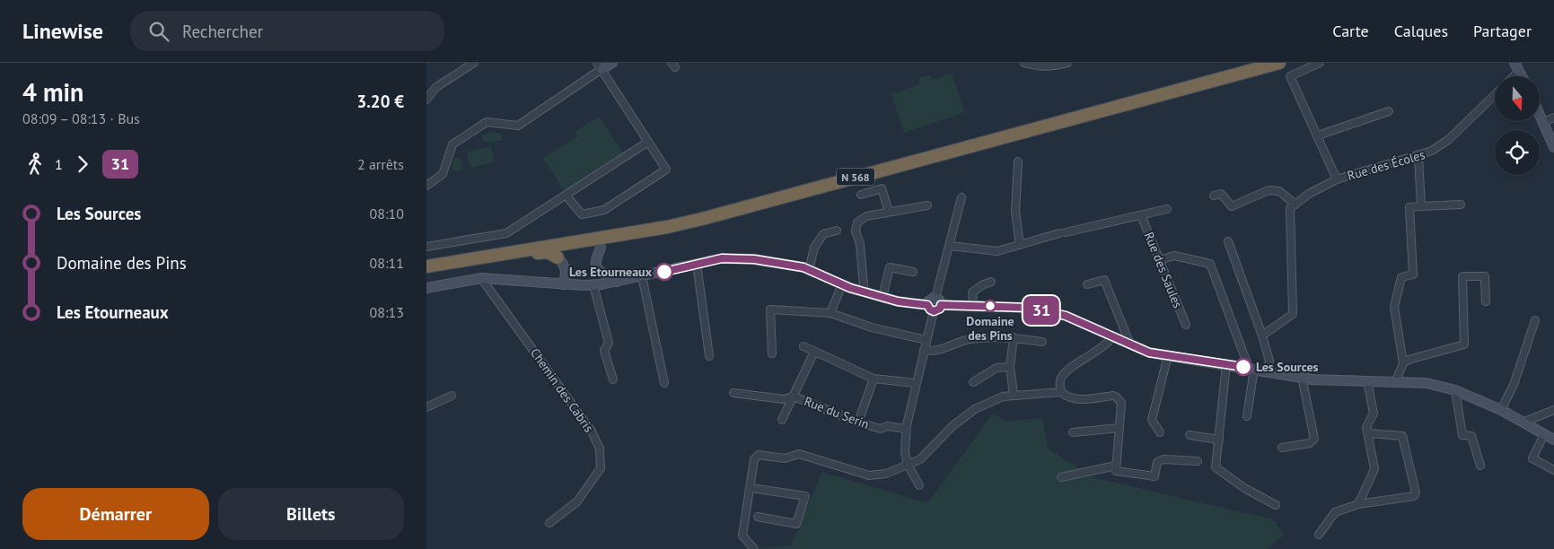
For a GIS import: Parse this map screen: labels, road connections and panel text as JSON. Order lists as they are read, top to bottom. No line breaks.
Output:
{"streets":{"highway":["N 568"],"street":["Rue des Écoles","Rue des Saules","Chemin des Cabris","Rue du Serin"]},"places":["Les Etourneaux","Domaine des Pins","Les Sources"],"lines":["bus line 31"],"north":"bottom","page":{"header":"Linewise","search":"Rechercher","nav":["Carte","Calques","Partager"],"heading":["4 min","08:09 – 08:13 · Bus","3.20 €"],"on_map":"31","legs":["1","31","2 arrêts"],"list":[{"name":"Les Sources","value":"08:10"},{"name":"Domaine des Pins","value":"08:11"},{"name":"Les Etourneaux","value":"08:13"}],"buttons":["Démarrer","Billets"]}}
